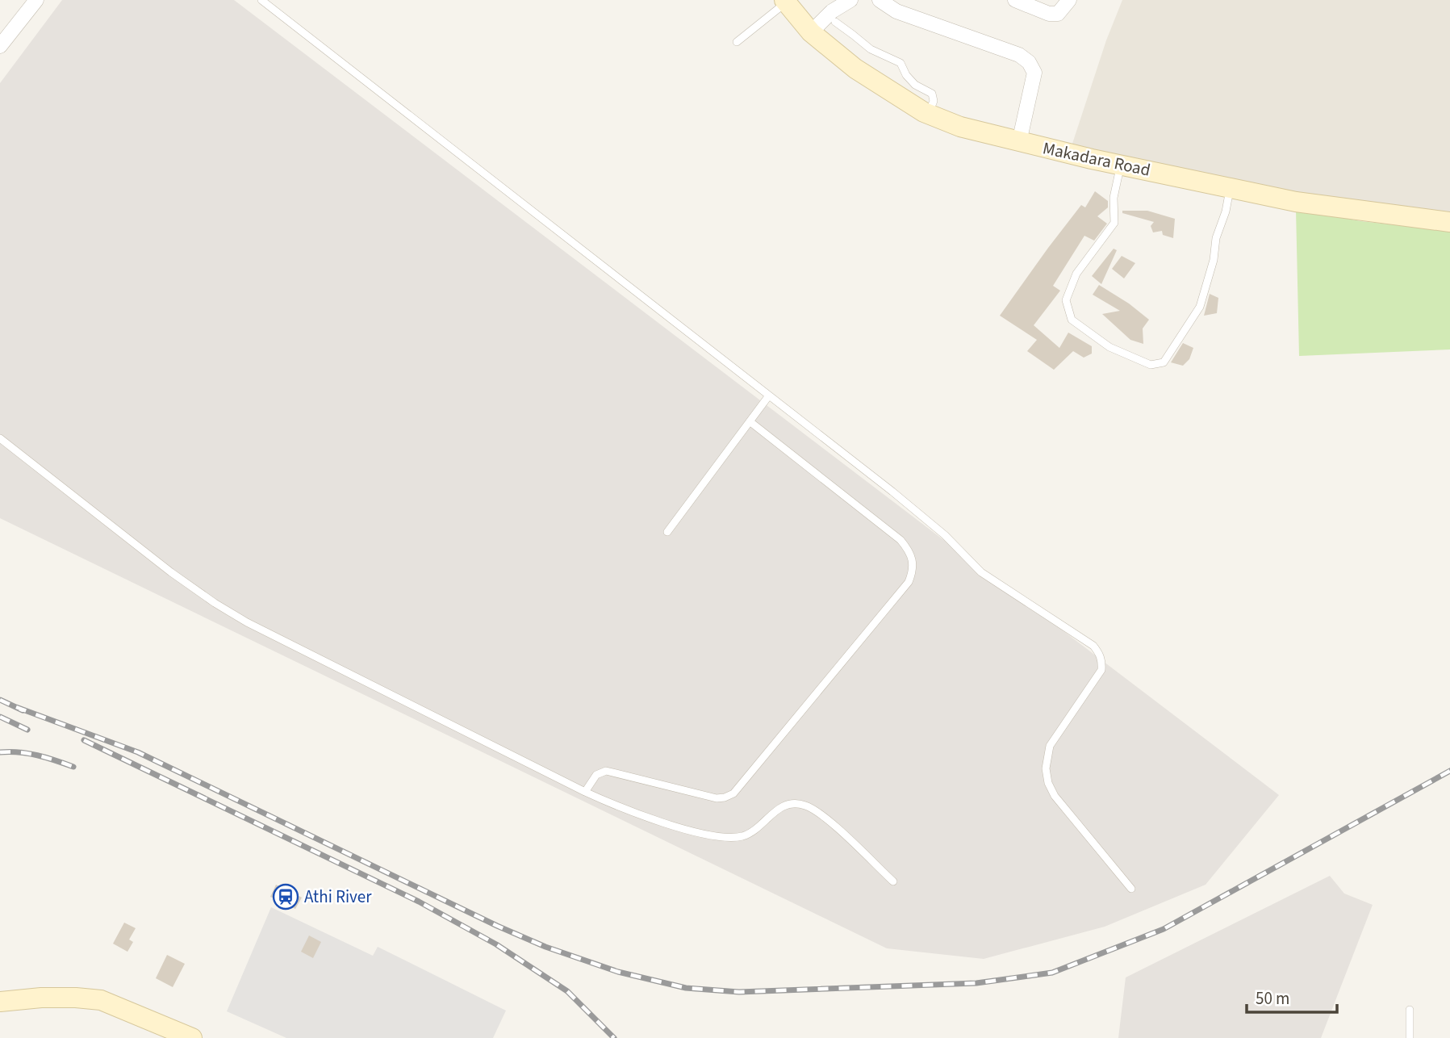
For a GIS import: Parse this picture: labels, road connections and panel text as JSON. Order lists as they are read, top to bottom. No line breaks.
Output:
{"streets":{"main road":["Makadara Road"]},"places":{"station":["Athi River"]},"scale_bar":"50 m"}
